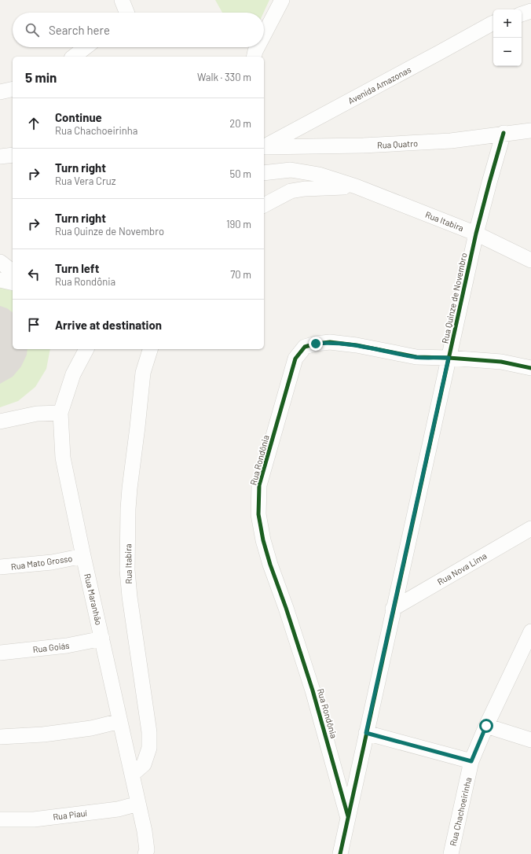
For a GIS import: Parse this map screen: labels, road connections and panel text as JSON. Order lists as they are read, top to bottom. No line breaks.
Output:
{"streets":{"street":["Avenida Amazonas","Rua Quatro","Rua Itabira","Rua Quinze de Novembro","Rua Rondônia","Rua Mato Grosso","Rua Nova Lima","Rua Maranhão","Rua Goiás","Rua Chachoeirinha","Rua Piauí"]},"crossings":[["Rua Quatro","Rua Quinze de Novembro"],["Rua Itabira","Rua Quinze de Novembro"],["Rua Itabira","Rua Maranhão"],["Rua Quinze de Novembro","Rua Rondônia"],["Rua Quinze de Novembro","Rua Nova Lima"],["Rua Mato Grosso","Rua Maranhão"],["Rua Maranhão","Rua Goiás"],["Rua Maranhão","Rua Piauí"]],"page":{"map_buttons":["+","−"],"search":"Search here","heading":["5 min","Walk · 330 m"],"list":[["Continue","Rua Chachoeirinha","20 m"],["Turn right","Rua Vera Cruz","50 m"],["Turn right","Rua Quinze de Novembro","190 m"],["Turn left","Rua Rondônia","70 m"],"Arrive at destination"]}}
